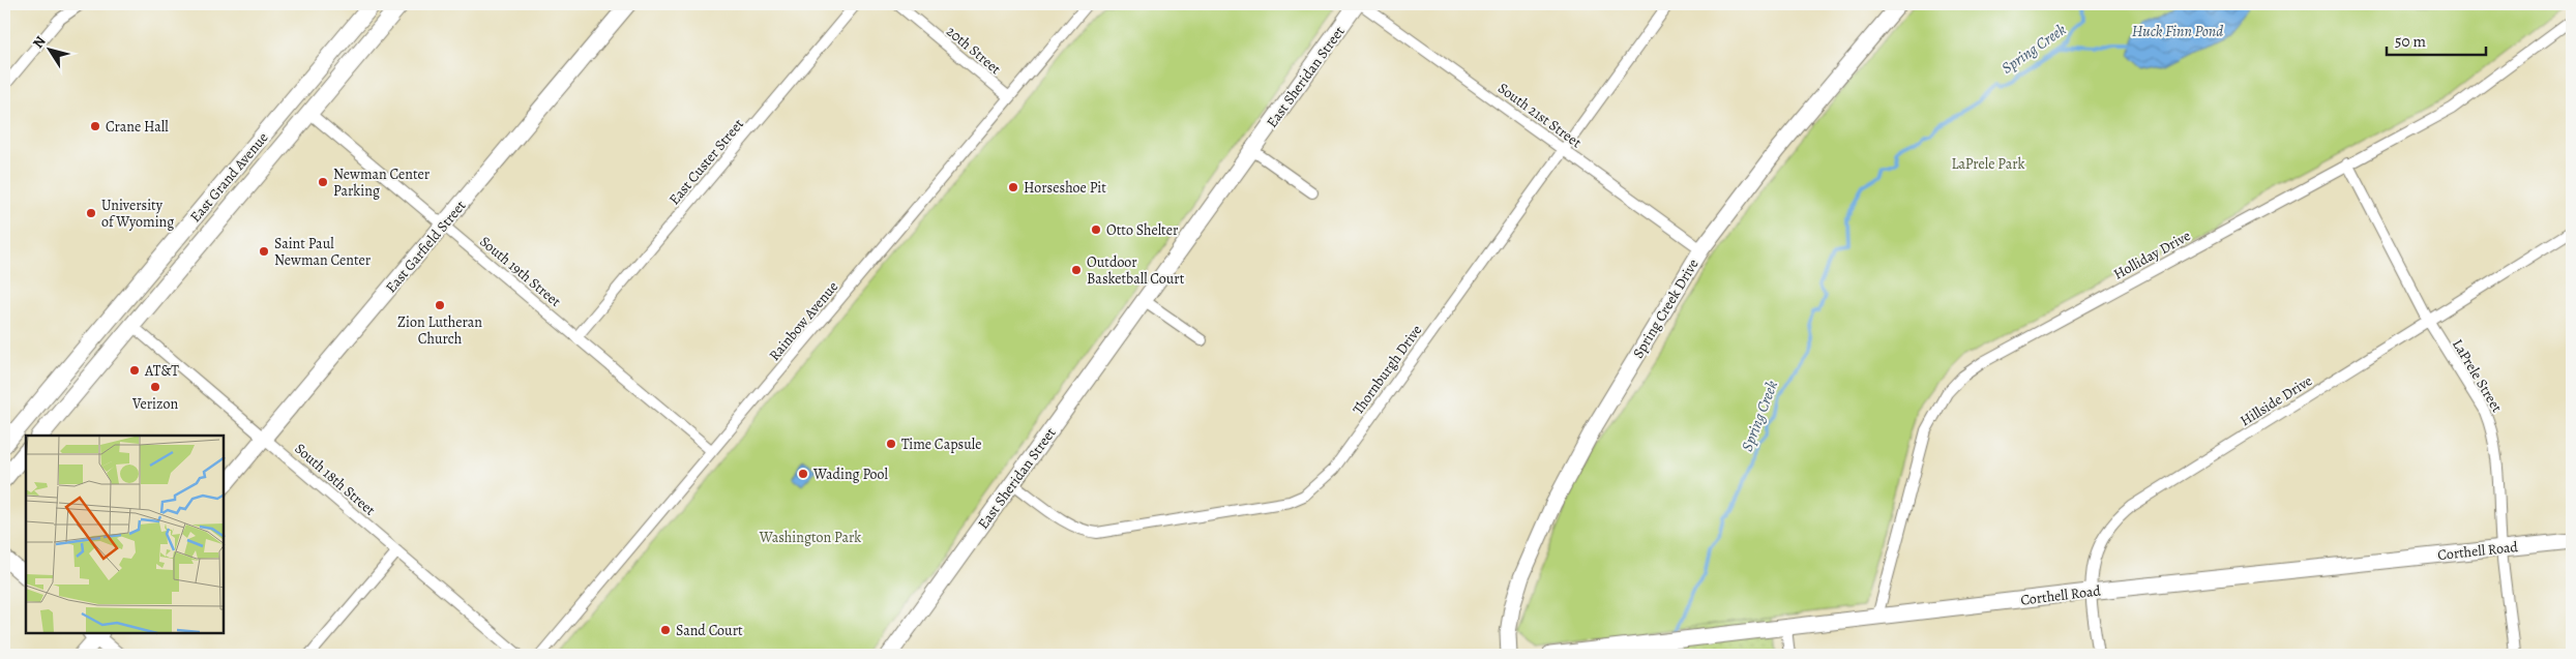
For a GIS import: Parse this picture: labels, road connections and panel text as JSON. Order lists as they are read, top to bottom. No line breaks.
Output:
{"streets":{"main road":["East Grand Avenue"],"street":["20th Street","East Sheridan Street","South 21st Street","East Custer Street","East Garfield Street","Holliday Drive","South 19th Street","Spring Creek Drive","Rainbow Avenue","Thornburgh Drive","LaPrele Street","Hillside Drive","South 18th Street","Corthell Road"]},"crossings":[["20th Street","Rainbow Avenue"],["East Sheridan Street","South 21st Street"],["East Sheridan Street","Thornburgh Drive"],["South 21st Street","Spring Creek Drive"],["South 21st Street","Thornburgh Drive"],["East Custer Street","South 19th Street"],["East Grand Avenue","South 19th Street"],["East Grand Avenue","South 18th Street"],["East Garfield Street","South 19th Street"],["East Garfield Street","South 18th Street"],["Holliday Drive","LaPrele Street"],["Holliday Drive","Corthell Road"],["South 19th Street","Rainbow Avenue"],["LaPrele Street","Hillside Drive"],["LaPrele Street","Corthell Road"],["Hillside Drive","Corthell Road"]],"water":["Huck Finn Pond","Spring Creek"],"parks":["LaPrele Park","Washington Park"],"places":["Crane Hall","Newman Center Parking","Horseshoe Pit","University of Wyoming","Otto Shelter","Saint Paul Newman Center","Outdoor Basketball Court","Zion Lutheran Church","AT&T","Verizon","Time Capsule","Wading Pool","Sand Court"],"scale_bar":"50 m","north":"top left"}
